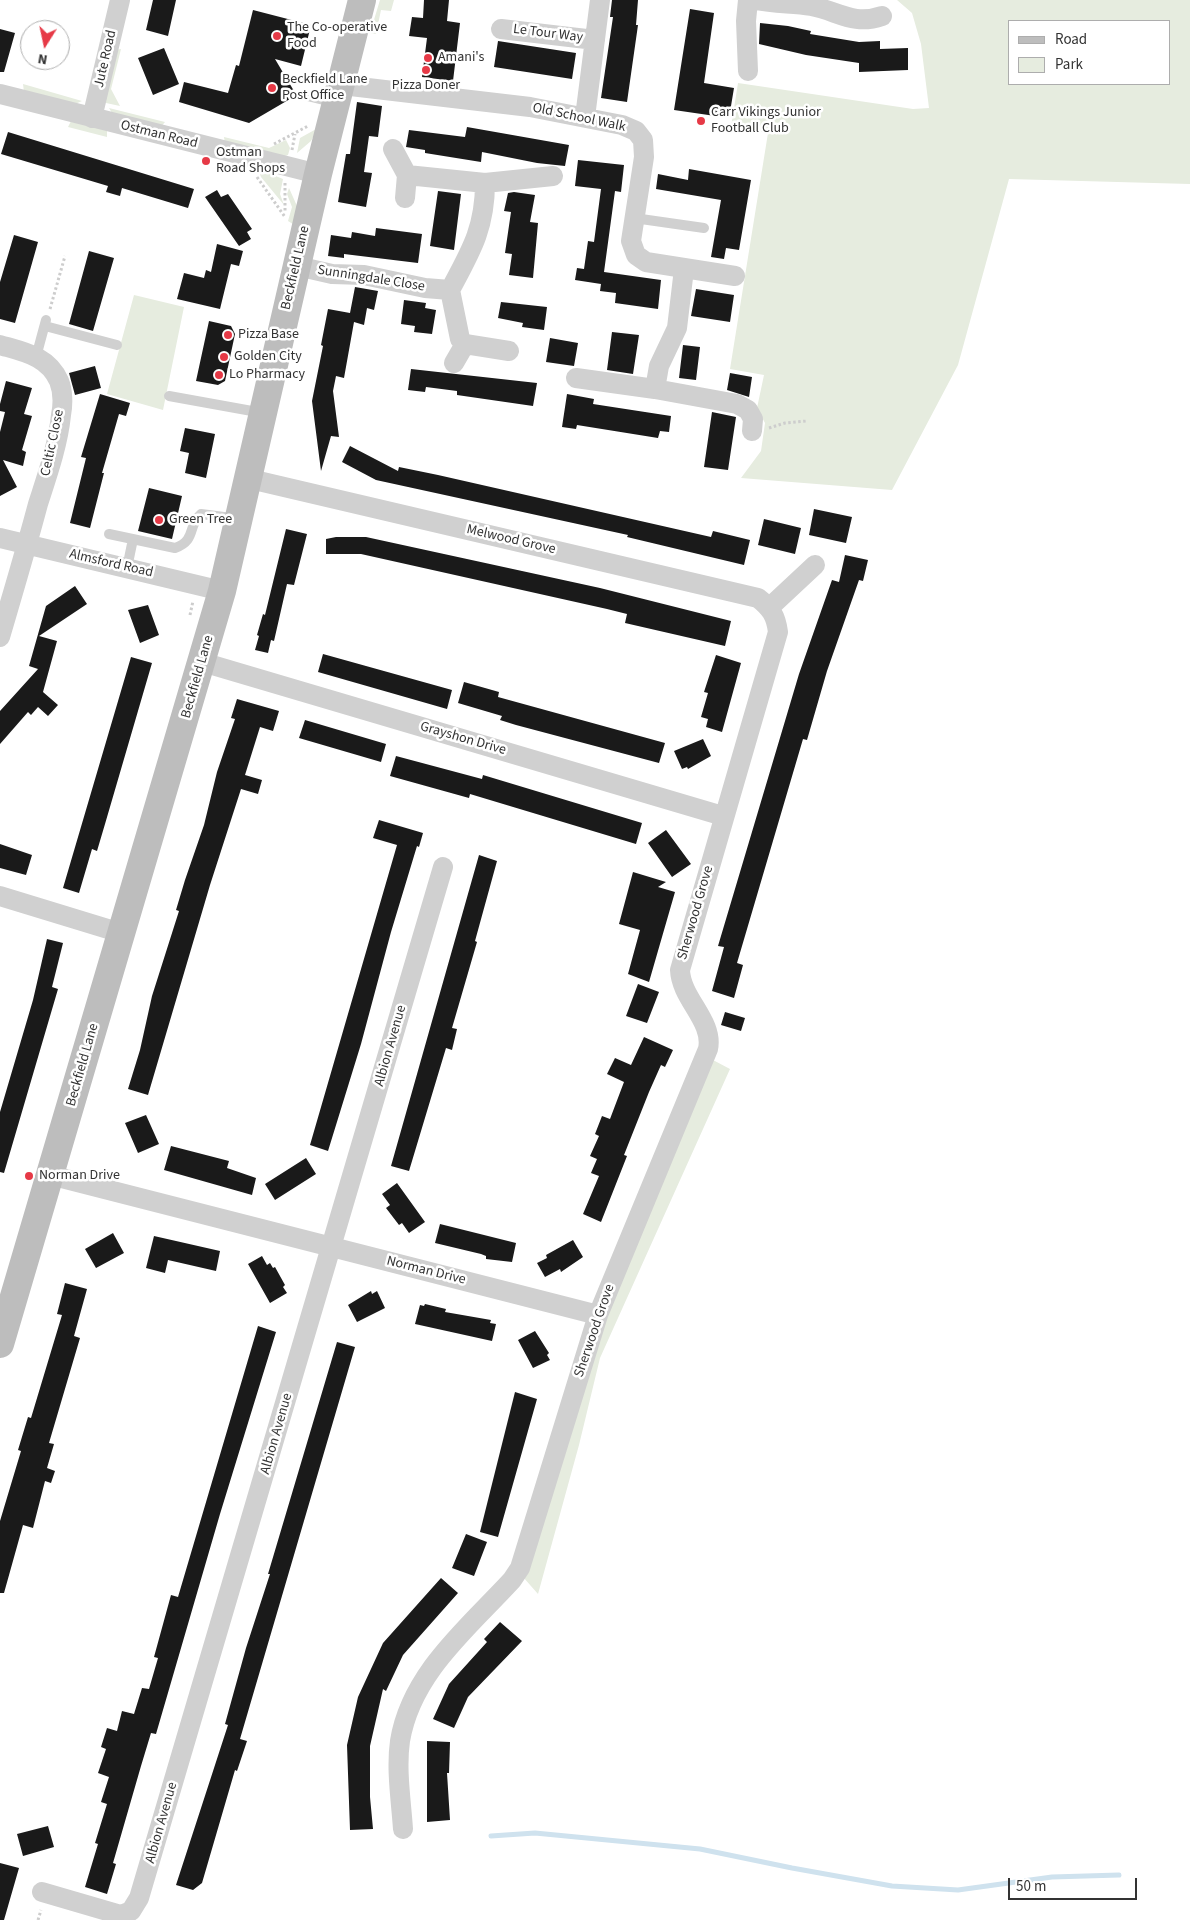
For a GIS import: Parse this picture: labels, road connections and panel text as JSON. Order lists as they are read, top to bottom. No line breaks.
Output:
{"streets":{"street":["Le Tour Way","Jute Road","Old School Walk","Ostman Road","Beckfield Lane","Sunningdale Close","Celtic Close","Melwood Grove","Almsford Road","Grayshon Drive","Sherwood Grove","Albion Avenue","Norman Drive"]},"crossings":[["Le Tour Way","Old School Walk"],["Jute Road","Ostman Road"],["Old School Walk","Beckfield Lane"],["Ostman Road","Beckfield Lane"],["Beckfield Lane","Sunningdale Close"],["Beckfield Lane","Melwood Grove"],["Beckfield Lane","Almsford Road"],["Beckfield Lane","Grayshon Drive"],["Beckfield Lane","Norman Drive"],["Celtic Close","Almsford Road"],["Grayshon Drive","Sherwood Grove"],["Sherwood Grove","Norman Drive"],["Albion Avenue","Norman Drive"]],"places":["The Co-operative Food","Amani's","Pizza Doner","Beckfield Lane Post Office","Carr Vikings Junior Football Club","Ostman Road Shops","Pizza Base","Golden City","Lo Pharmacy","Green Tree","Norman Drive"],"legend":["Road","Park"],"scale_bar":"50 m","north":"bottom"}
